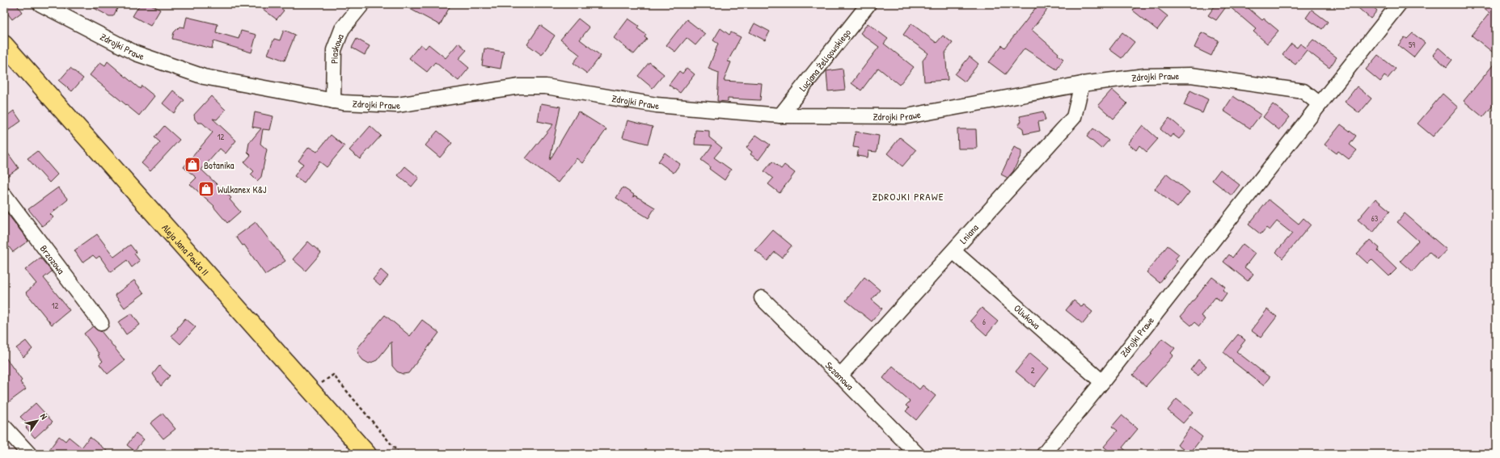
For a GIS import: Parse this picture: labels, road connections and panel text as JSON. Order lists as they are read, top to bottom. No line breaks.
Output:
{"streets":{"main road":["Aleja Jana Pawła II"],"street":["Zdrojki Prawe","Piaskowa","Lucjana Żeligowskiego","Lniana","Brzozowa","Oliwkowa","Sezamowa"]},"crossings":[["Zdrojki Prawe","Piaskowa"],["Zdrojki Prawe","Lucjana Żeligowskiego"],["Zdrojki Prawe","Lniana"],["Zdrojki Prawe","Oliwkowa"],["Lniana","Oliwkowa"],["Lniana","Sezamowa"]],"districts":["ZDROJKI PRAWE"],"places":{"shop":["Botanika","Wulkanex K&J"]},"house_numbers":["59","12","63","12","6","2"],"north":"top right"}
